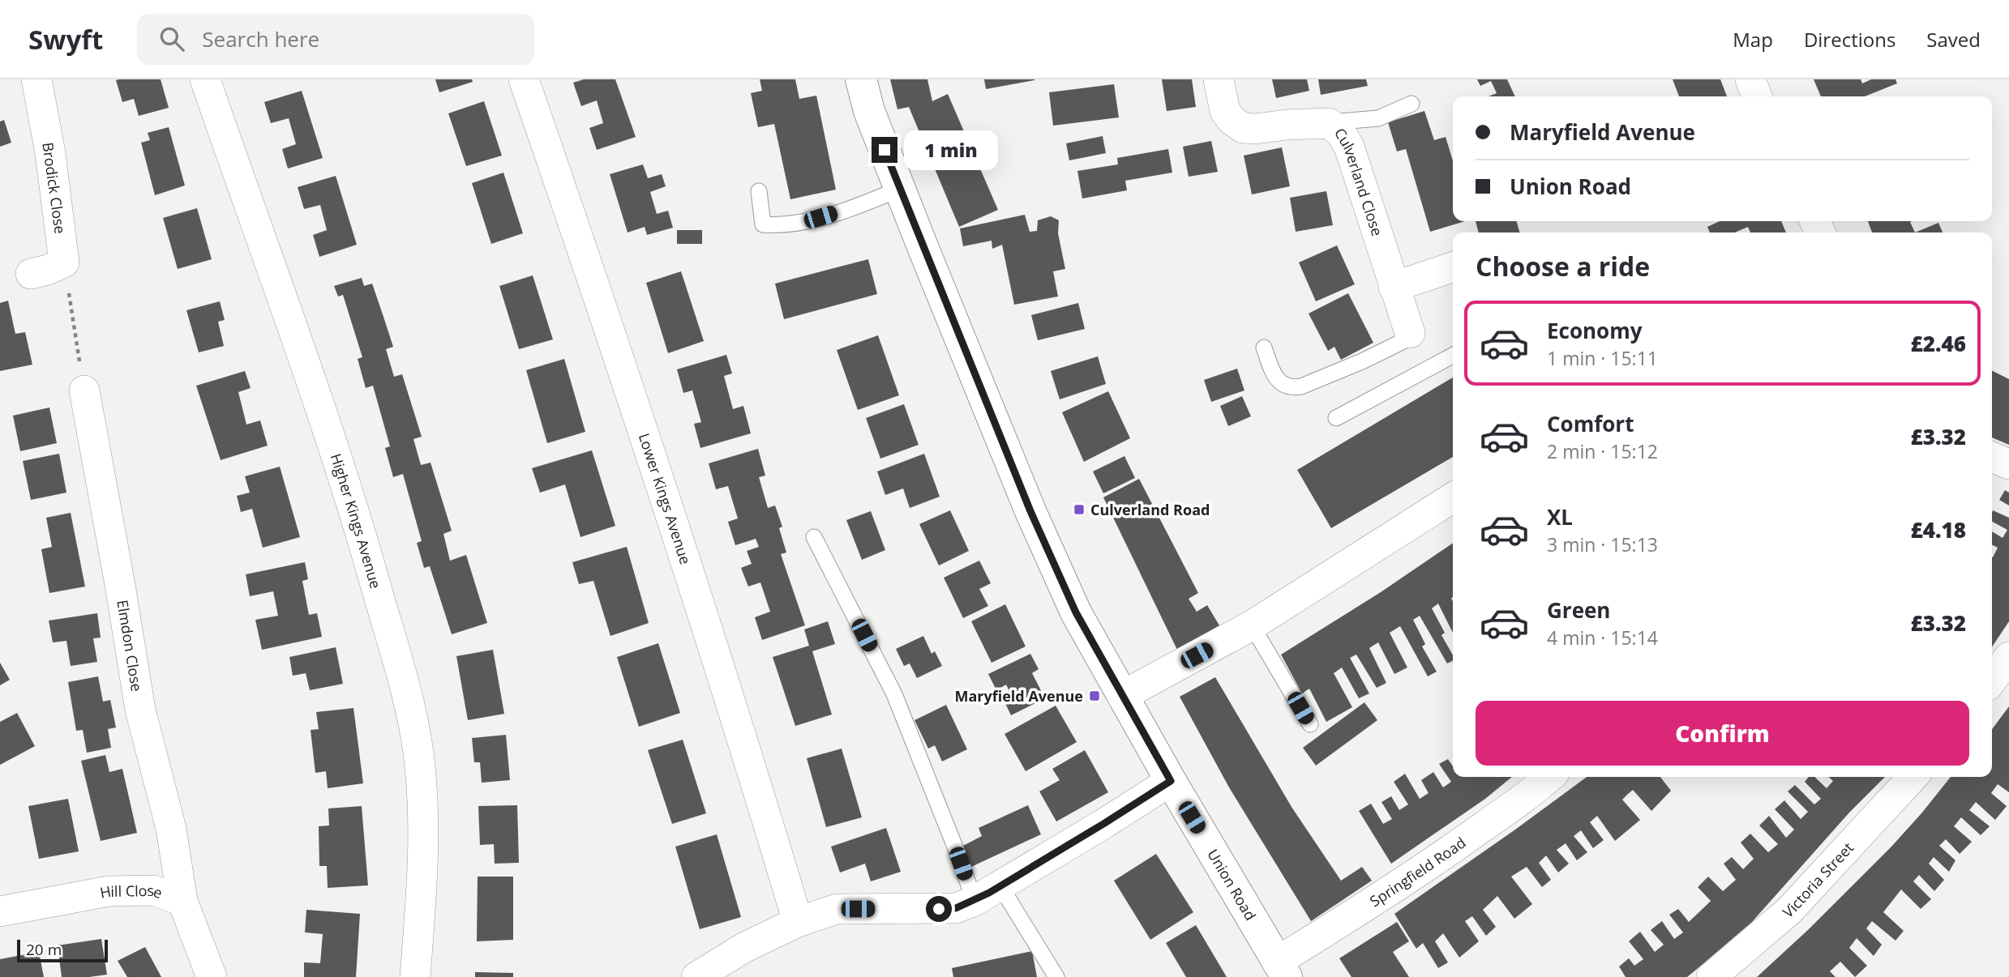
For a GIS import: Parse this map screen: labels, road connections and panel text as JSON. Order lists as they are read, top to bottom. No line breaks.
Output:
{"streets":{"street":["Culverland Close","Brodick Close","Lower Kings Avenue","Higher Kings Avenue","Elmdon Close","Springfield Road","Victoria Street","Union Road","Hill Close"]},"crossings":[["Elmdon Close","Hill Close"],["Springfield Road","Union Road"]],"places":{"transit":["Culverland Road","Maryfield Avenue"]},"scale_bar":"20 m","page":{"header":"Swyft","search":"Search here","nav":["Map","Directions","Saved"],"banner":["Maryfield Avenue","Union Road"],"bubble":"1 min","heading":"Choose a ride","list":[{"name":"Economy","note":"1 min · 15:11","value":"£2.46"},{"name":"Comfort","note":"2 min · 15:12","value":"£3.32"},{"name":"XL","note":"3 min · 15:13","value":"£4.18"},{"name":"Green","note":"4 min · 15:14","value":"£3.32"}],"buttons":"Confirm","scale":"20 m"}}
